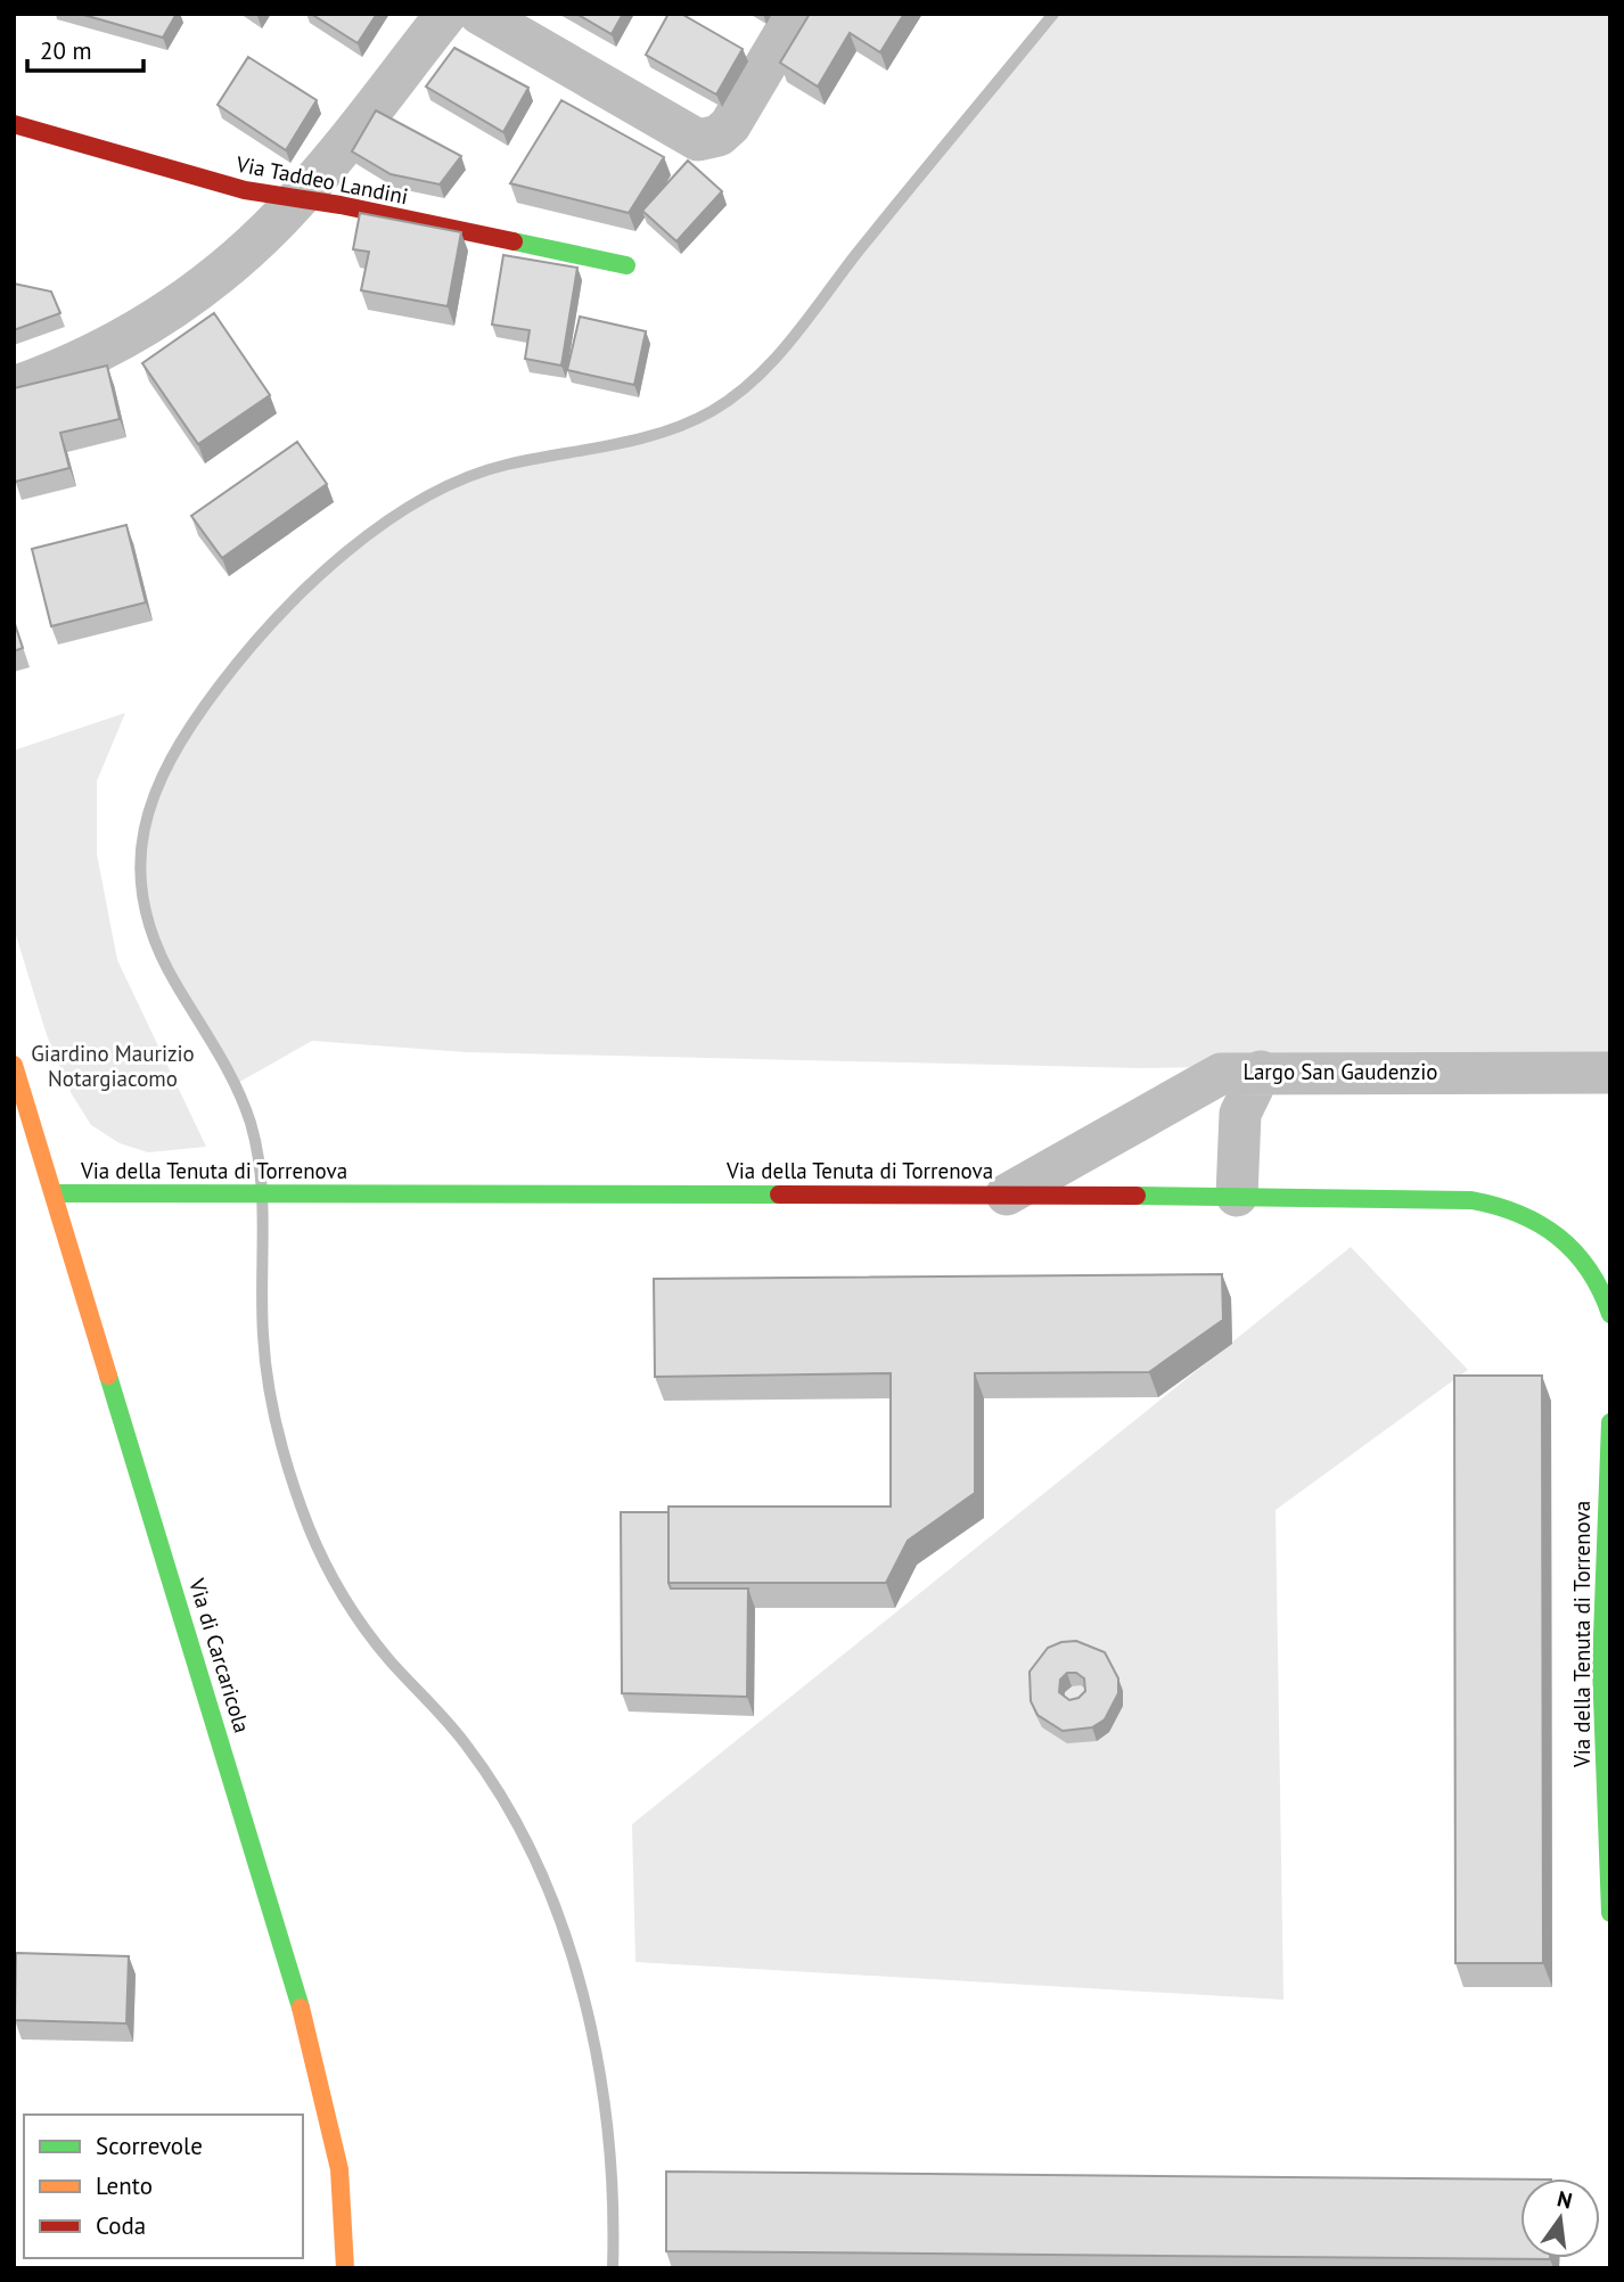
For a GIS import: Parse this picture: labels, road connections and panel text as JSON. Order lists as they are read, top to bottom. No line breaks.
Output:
{"streets":{"street":["Via Taddeo Landini","Largo San Gaudenzio","Via della Tenuta di Torrenova","Via di Carcaricola"]},"crossings":[["Largo San Gaudenzio","Via della Tenuta di Torrenova"],["Via della Tenuta di Torrenova","Via di Carcaricola"]],"parks":["Giardino Maurizio Notargiacomo"],"legend":["Scorrevole","Lento","Coda"],"scale_bar":"20 m","north":"top"}
